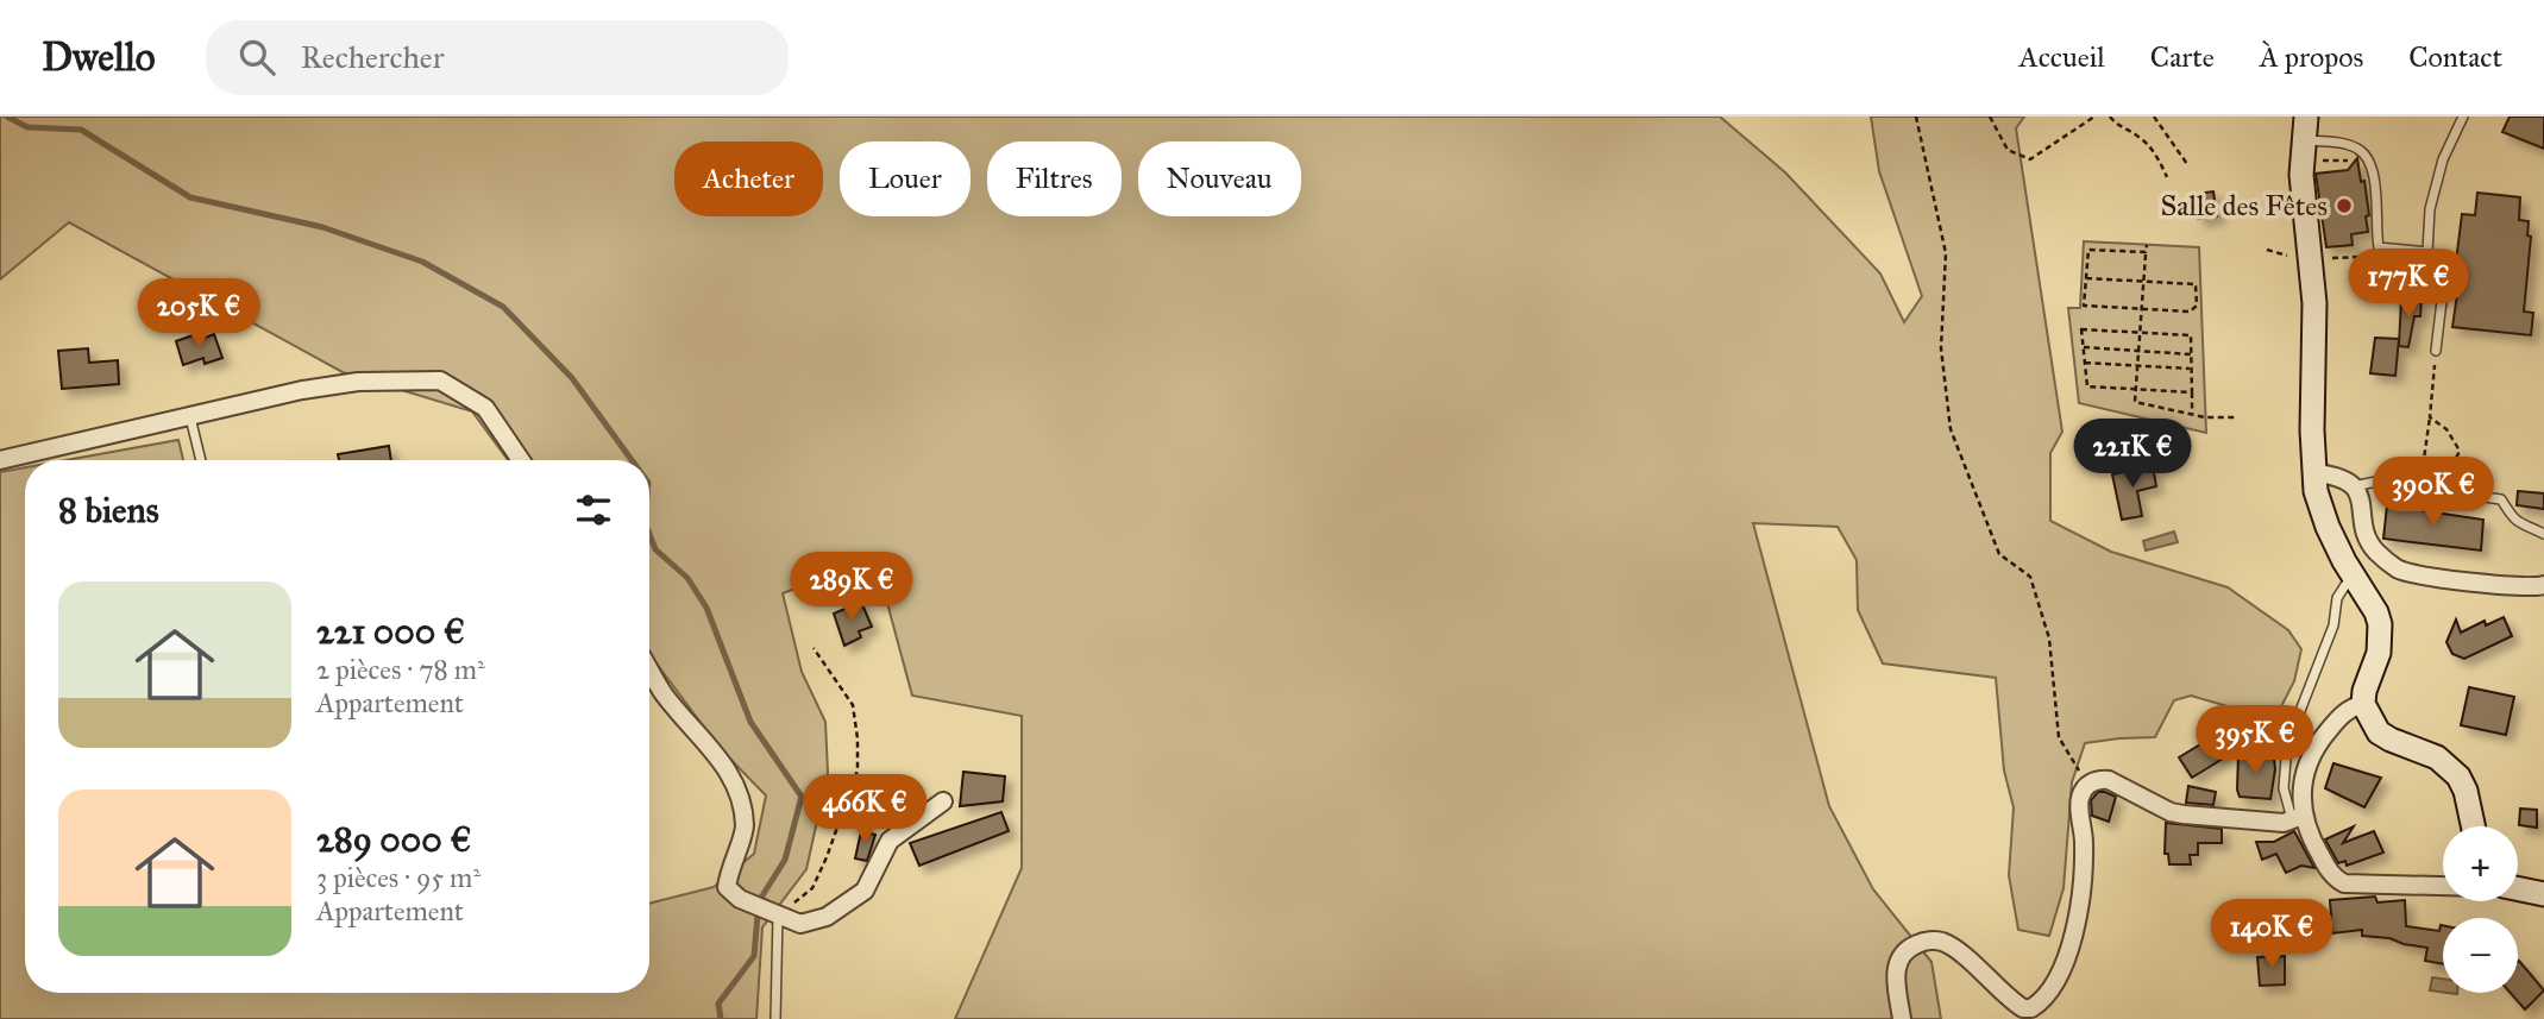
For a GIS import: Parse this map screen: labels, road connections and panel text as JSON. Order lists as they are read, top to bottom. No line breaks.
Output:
{"places":["Salle des Fêtes"],"page":{"header":"Dwello","search":"Rechercher","nav":["Accueil","Carte","À propos","Contact"],"chip":["Acheter","Louer","Filtres","Nouveau"],"price":["177K €","205K €","221K €","390K €","289K €","395K €","466K €","140K €"],"heading":"8 biens","list":[{"name":"221 000 €","note":"2 pièces · 78 m² · Appartement"},{"name":"289 000 €","note":"3 pièces · 95 m² · Appartement"}],"map_buttons":["+","−"]}}
